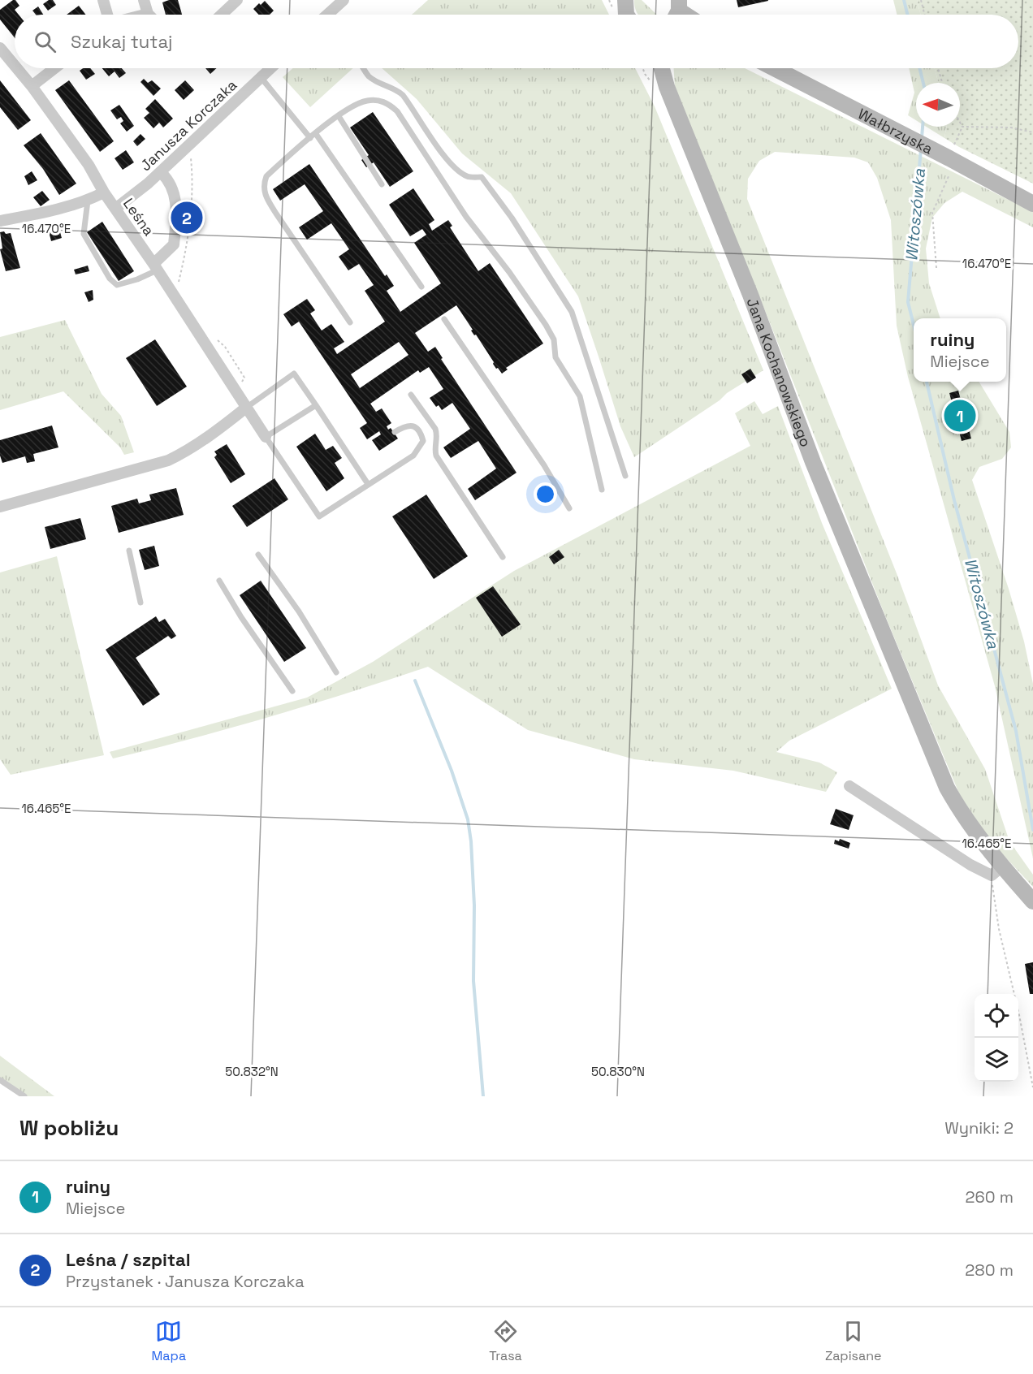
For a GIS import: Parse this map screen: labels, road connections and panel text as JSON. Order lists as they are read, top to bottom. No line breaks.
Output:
{"streets":{"street":["Janusza Korczaka","Wałbrzyska","Leśna","Jana Kochanowskiego"]},"crossings":[["Janusza Korczaka","Leśna"]],"water":["Witoszówka"],"north":"left","page":{"search":"Szukaj tutaj","pins":["2","1"],"popup":["ruiny","Miejsce"],"heading":["W pobliżu","Wyniki: 2"],"list":[{"mark":"1","name":"ruiny","note":"Miejsce","value":"260 m"},{"mark":"2","name":"Leśna / szpital","note":"Przystanek · Janusza Korczaka","value":"280 m"}],"nav":["Mapa","Trasa","Zapisane"]},"coordinates":["16.470°E","16.465°E","50.832°N","50.830°N"]}
